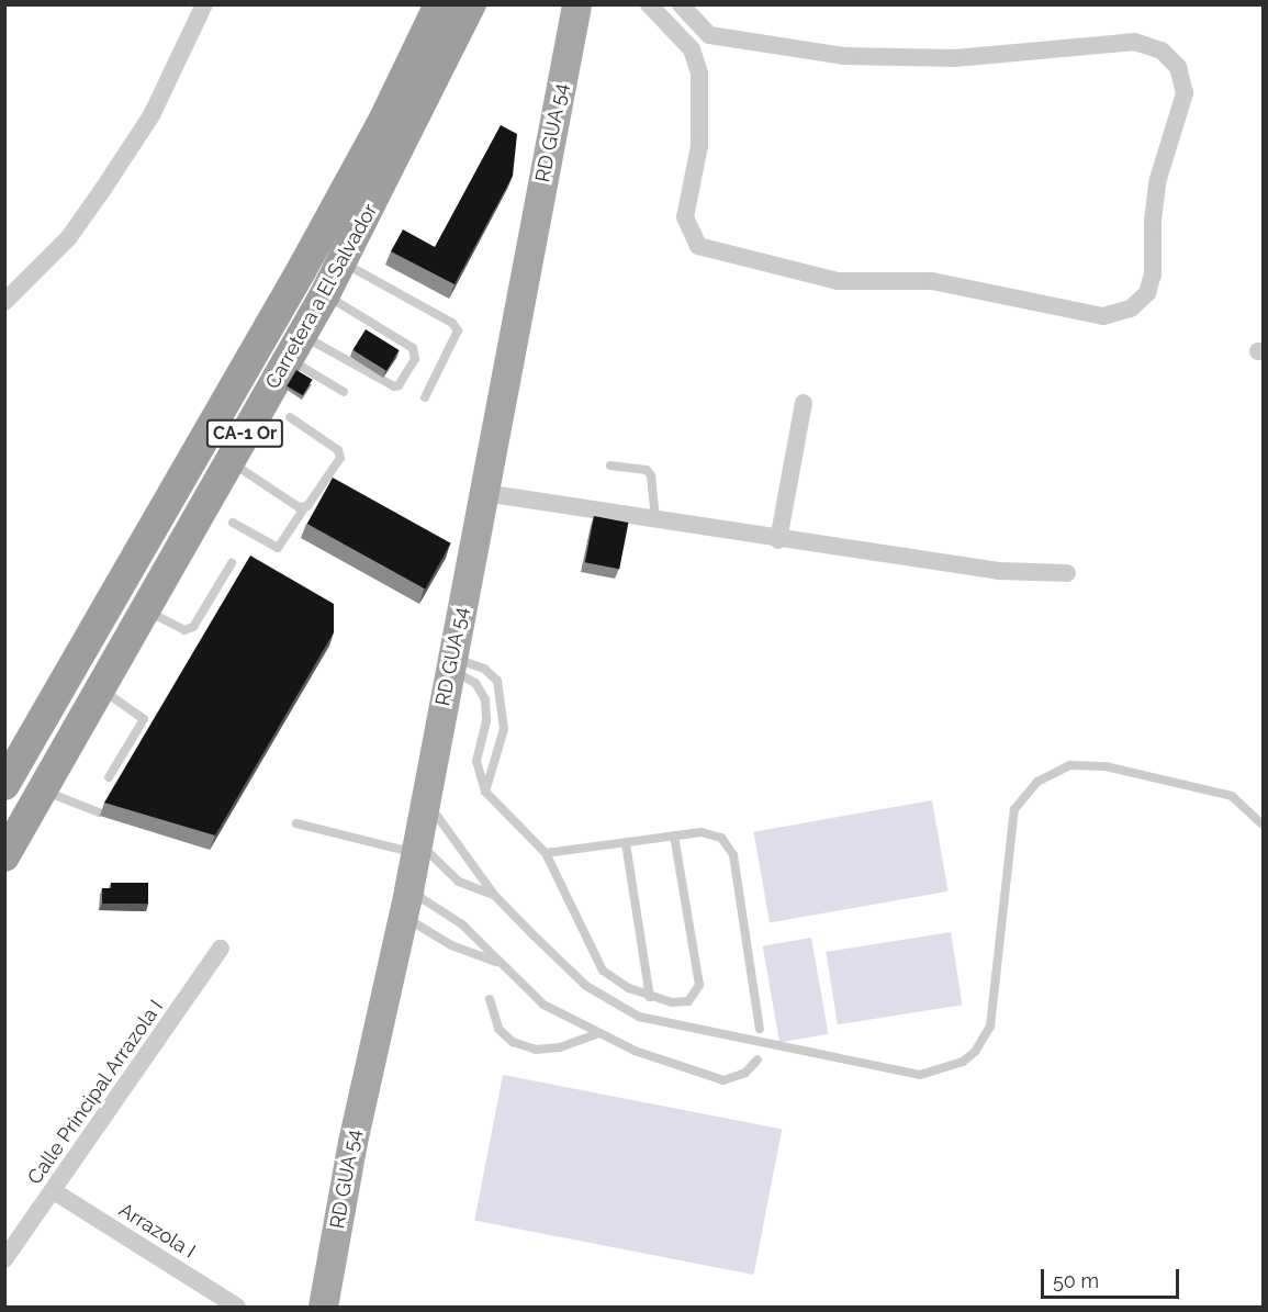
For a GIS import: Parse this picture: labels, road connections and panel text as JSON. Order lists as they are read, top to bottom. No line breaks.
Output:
{"streets":{"highway":["Carretera a El Salvador","CA-1 Or"],"main road":["RD GUA 54"],"street":["Calle Principal Arrazola I","Arrazola I"]},"crossings":[["Calle Principal Arrazola I","Arrazola I"]],"scale_bar":"50 m"}
